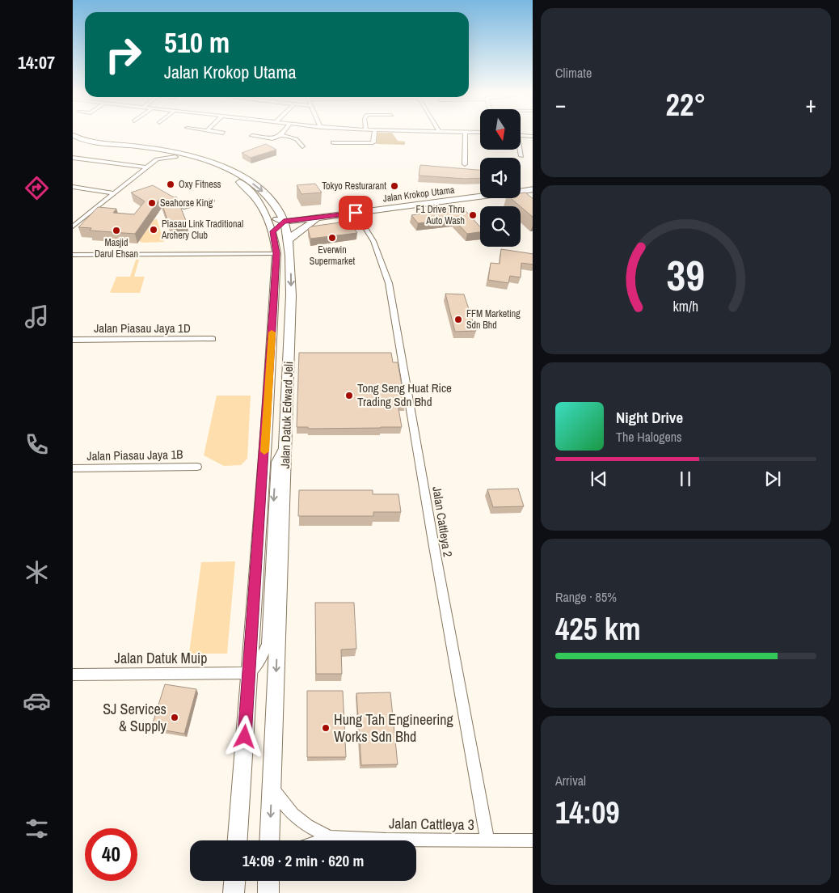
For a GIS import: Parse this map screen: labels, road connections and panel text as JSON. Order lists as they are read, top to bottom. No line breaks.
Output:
{"streets":{"street":["Jalan Krokop Utama","Jalan Piasau Jaya 1D","Jalan Datuk Edward Jeli","Jalan Piasau Jaya 1B","Jalan Cattleya 2","Jalan Datuk Muip","Jalan Cattleya 3"]},"crossings":[["Jalan Krokop Utama","Jalan Datuk Edward Jeli"],["Jalan Krokop Utama","Jalan Cattleya 2"],["Jalan Datuk Edward Jeli","Jalan Datuk Muip"],["Jalan Datuk Edward Jeli","Jalan Cattleya 3"],["Jalan Cattleya 2","Jalan Cattleya 3"]],"places":["Oxy Fitness","Tokyo Resturarant","Seahorse King","F1 Drive Thru Auto Wash","Piasau Link Traditional Archery Club","Masjid Darul Ehsan","Everwin Supermarket","FFM Marketing Sdn Bhd","Tong Seng Huat Rice Trading Sdn Bhd","SJ Services & Supply","Hung Tah Engineering Works Sdn Bhd"],"north":"bottom","page":{"tabs":"14:07","tile":["Climate",["Range · 85%","425 km"],["Arrival","14:09"]],"turn":["510 m","Jalan Krokop Utama"],"heat":["−","22°","+"],"song":["Night Drive","The Halogens"],"limit":"40","trip":"14:09 · 2 min · 620 m","gauge":["39","km/h"]}}
